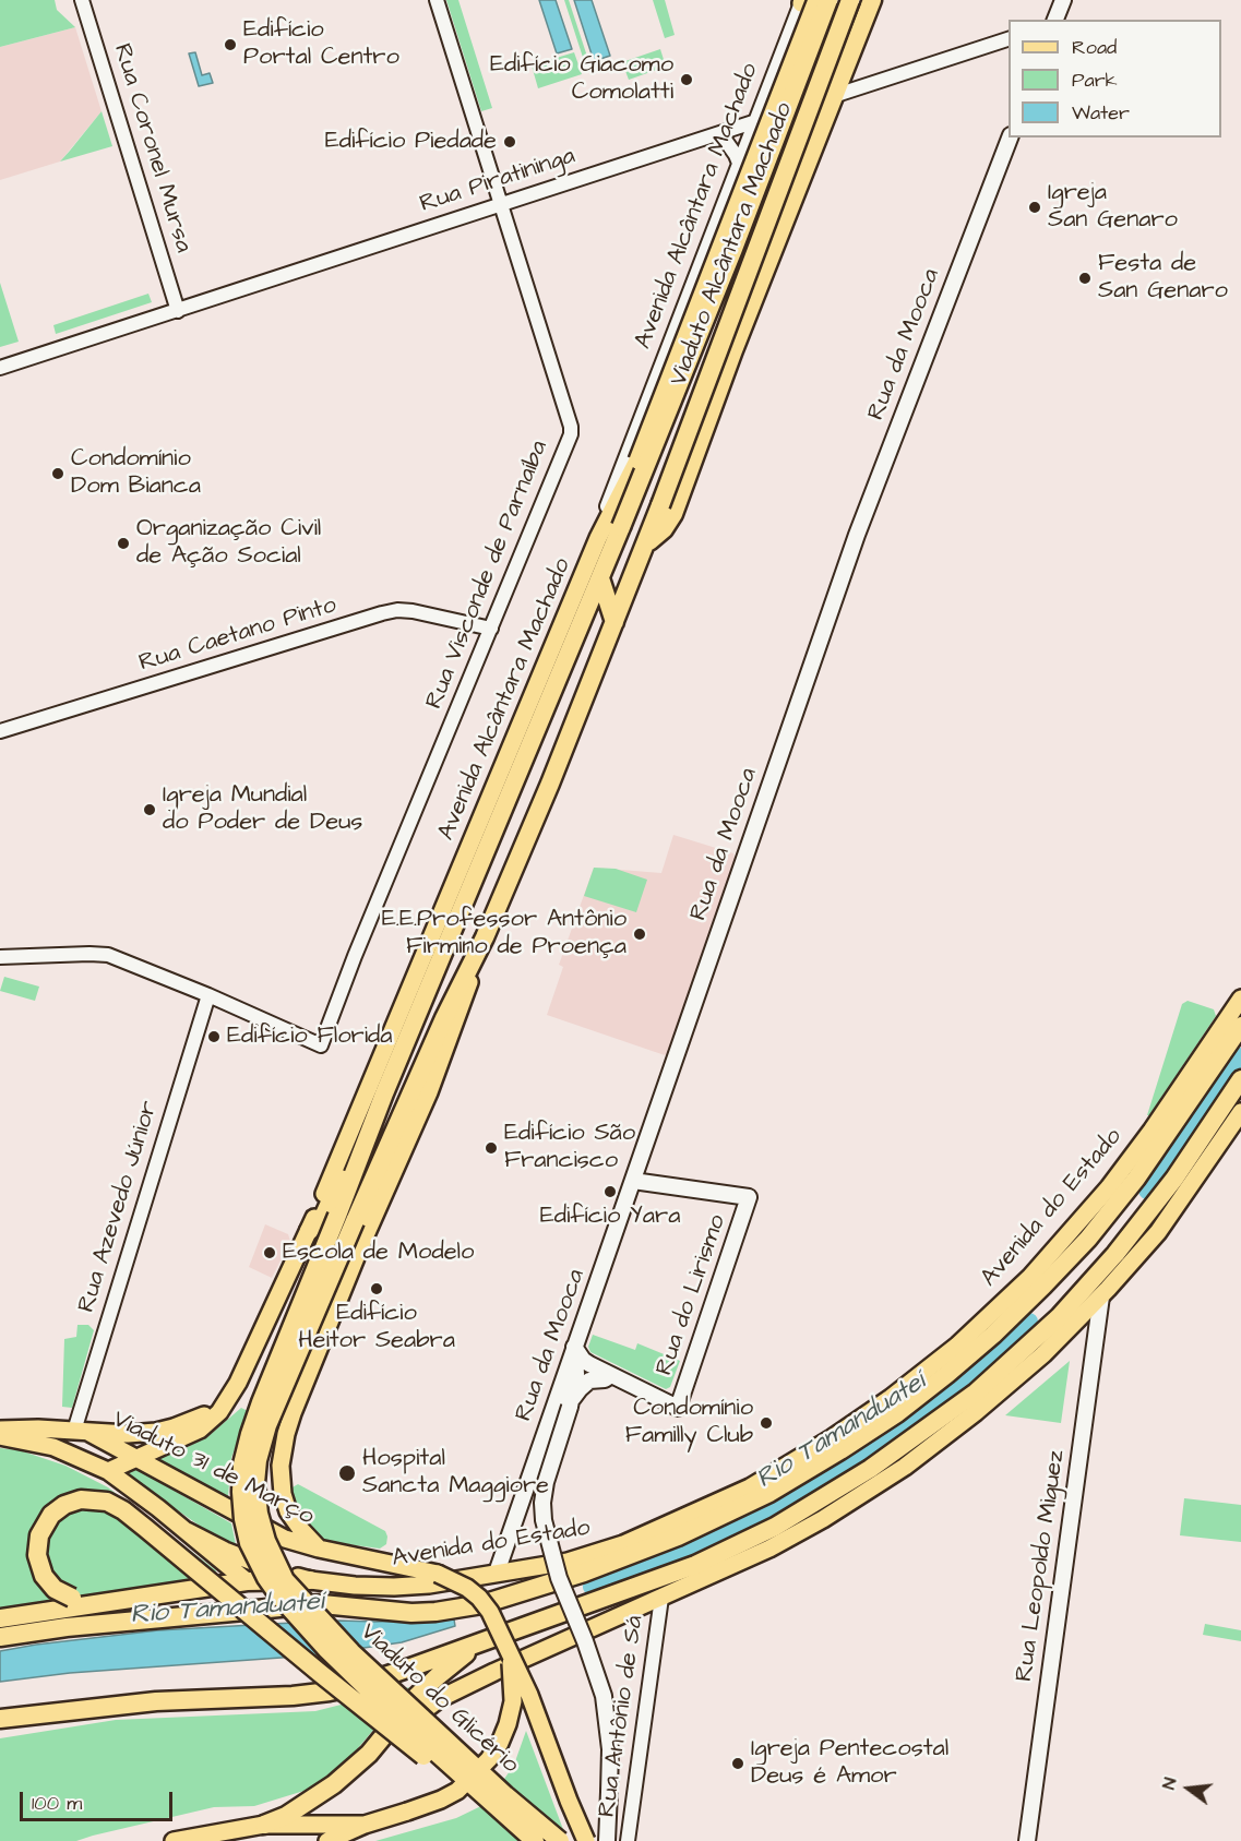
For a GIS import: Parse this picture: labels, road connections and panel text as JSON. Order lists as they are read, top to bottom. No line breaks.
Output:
{"streets":{"highway":["Avenida Alcântara Machado","Viaduto Alcântara Machado","Avenida do Estado","Viaduto do Glicério"],"main road":["Rua da Mooca","Rua do Lirismo","Viaduto 31 de Março","Rua Leopoldo Miguez"],"street":["Rua Coronel Mursa","Rua Piratininga","Rua Visconde de Parnaíba","Rua Caetano Pinto","Rua Azevedo Júnior","Rua Antônio de Sá"]},"crossings":[["Rua Coronel Mursa","Rua Piratininga"],["Rua Piratininga","Avenida Alcântara Machado"],["Rua Piratininga","Rua Visconde de Parnaíba"],["Avenida Alcântara Machado","Viaduto Alcântara Machado"],["Avenida Alcântara Machado","Viaduto 31 de Março"],["Avenida Alcântara Machado","Viaduto do Glicério"],["Rua da Mooca","Avenida do Estado"],["Rua da Mooca","Rua do Lirismo"],["Rua Visconde de Parnaíba","Rua Caetano Pinto"],["Rua Visconde de Parnaíba","Rua Azevedo Júnior"],["Rua Azevedo Júnior","Viaduto 31 de Março"]],"water":["Rio Tamanduateí"],"places":["Edifício Portal Centro","Edifício Giacomo Comolatti","Edifício Piedade","Igreja San Genaro","Festa de San Genaro","Condomínio Dom Bianca","Organização Civil de Ação Social","Igreja Mundial do Poder de Deus","E.E.Professor Antônio Firmino de Proença","Edifício Florida","Edifício São Francisco","Edifício Yara","Escola de Modelo","Edifício Heitor Seabra","Condomínio Familly Club","Hospital Sancta Maggiore","Igreja Pentecostal Deus é Amor"],"legend":["Road","Park","Water"],"scale_bar":"100 m","north":"left"}
